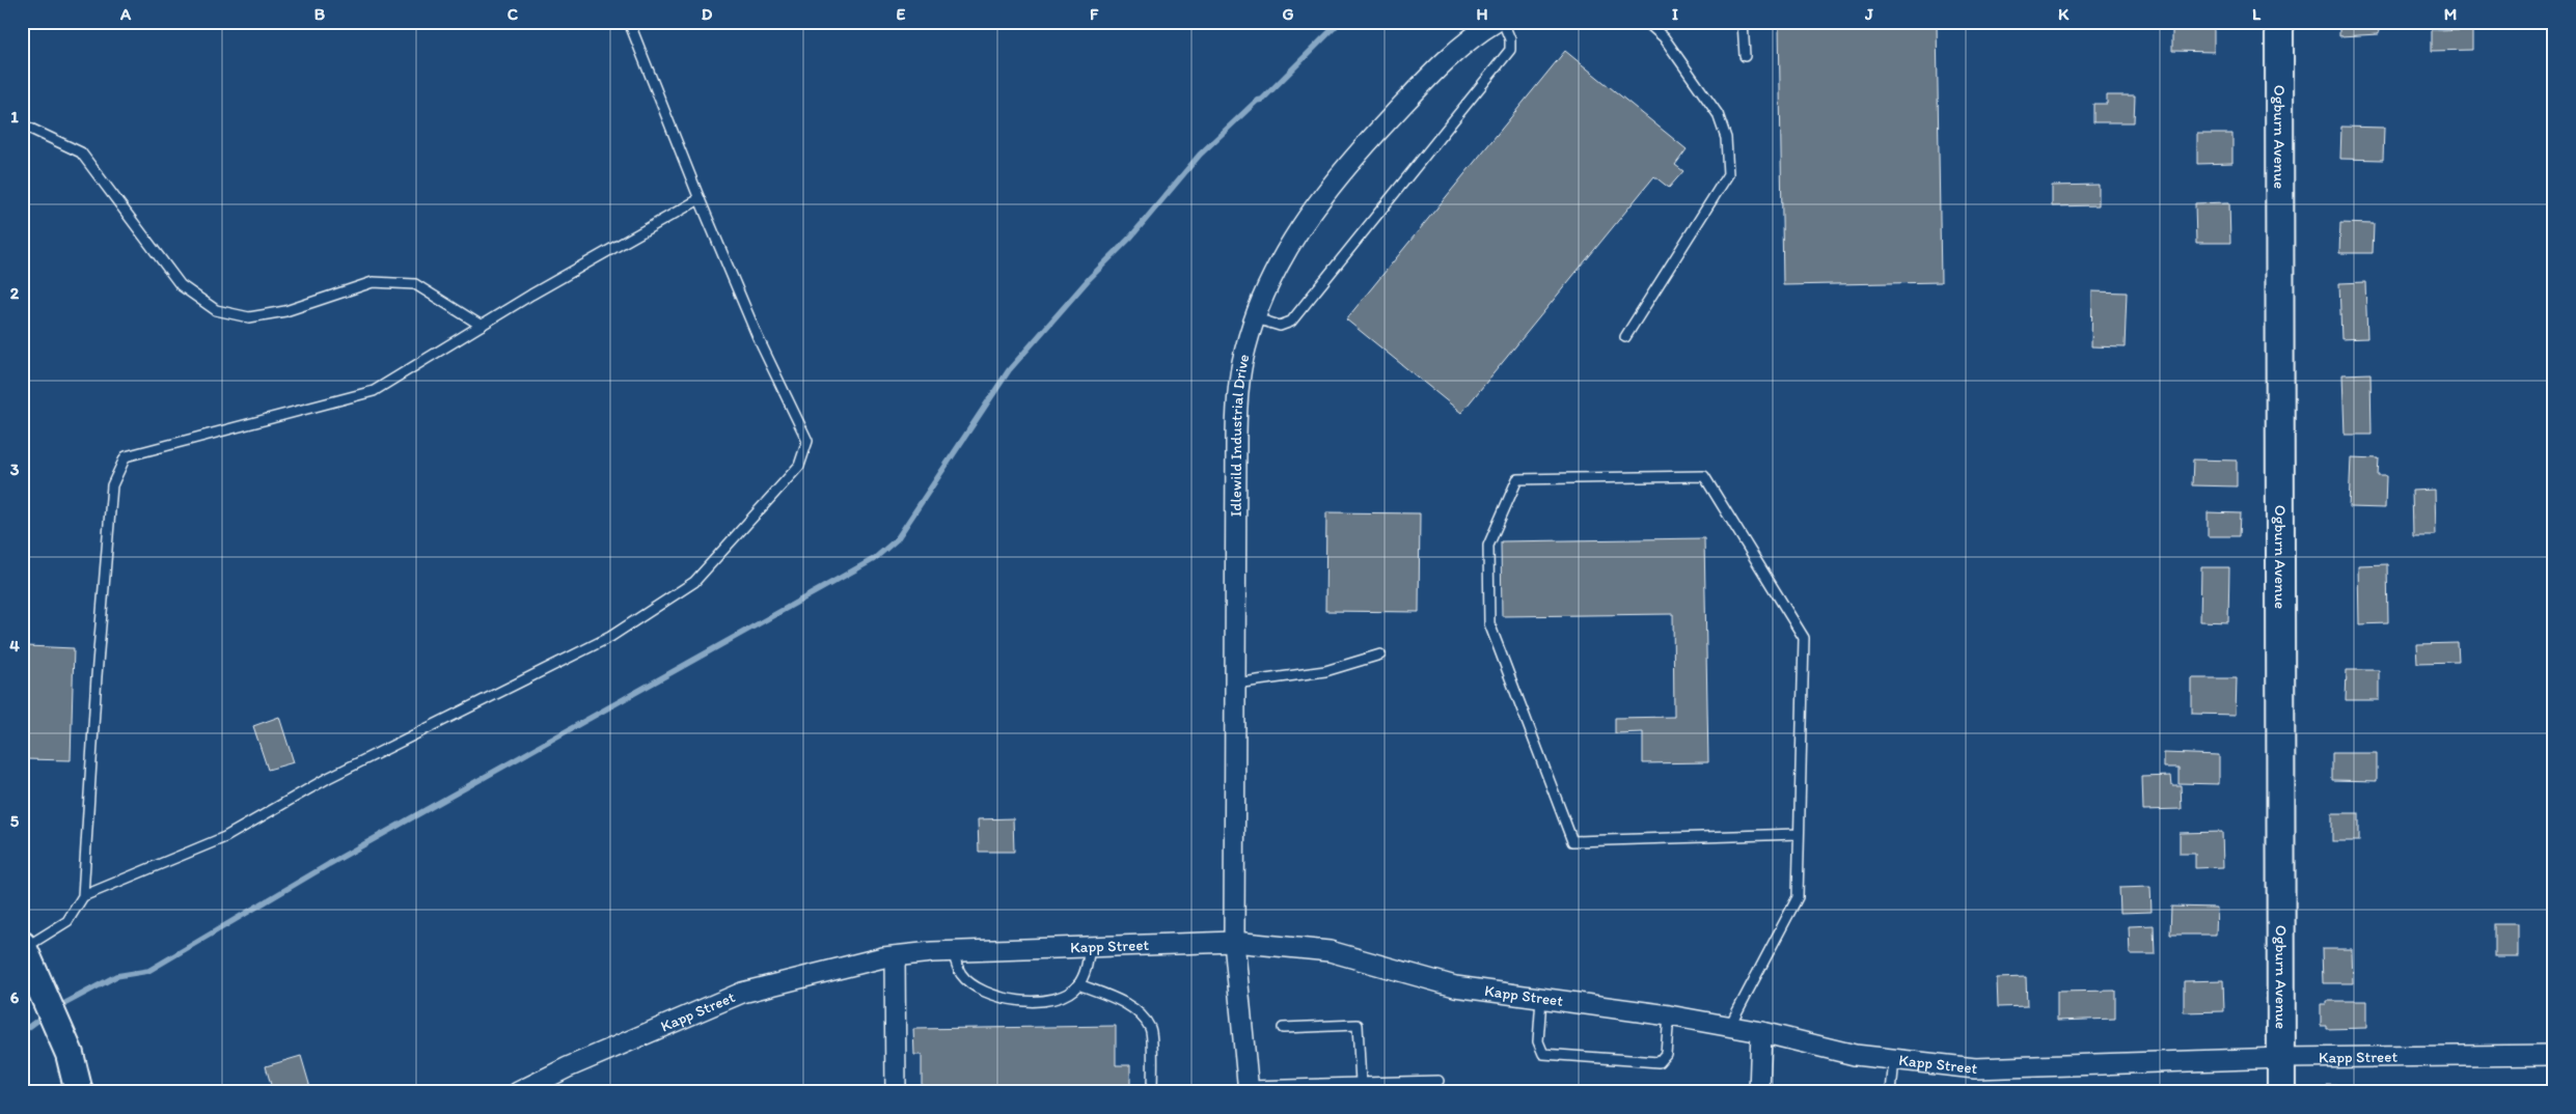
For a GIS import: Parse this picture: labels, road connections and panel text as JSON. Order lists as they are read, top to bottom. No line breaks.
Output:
{"streets":{"street":["Ogburn Avenue","Idlewild Industrial Drive","Kapp Street"]},"crossings":[["Ogburn Avenue","Kapp Street"],["Idlewild Industrial Drive","Kapp Street"]],"grid":{"columns":["A","B","C","D","E","F","G","H","I","J","K","L","M"],"rows":["1","2","3","4","5","6"]}}
